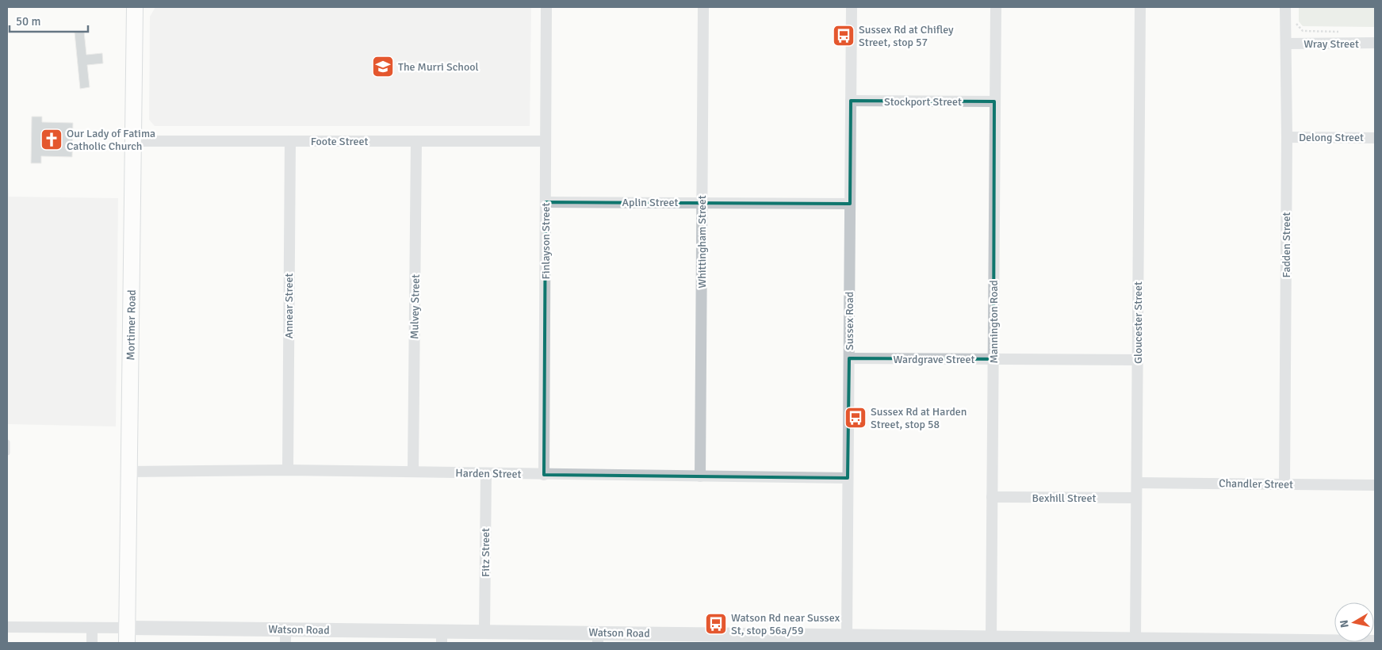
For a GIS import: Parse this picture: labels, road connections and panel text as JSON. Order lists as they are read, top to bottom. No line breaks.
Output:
{"streets":{"main road":["Mortimer Road"],"street":["Wray Street","Stockport Street","Delong Street","Foote Street","Aplin Street","Finlayson Street","Whittingham Street","Fadden Street","Annear Street","Mulvey Street","Sussex Road","Mannington Road","Gloucester Street","Wardgrave Street","Harden Street","Chandler Street","Bexhill Street","Fitz Street","Watson Road"]},"crossings":[["Wray Street","Fadden Street"],["Stockport Street","Sussex Road"],["Stockport Street","Mannington Road"],["Delong Street","Fadden Street"],["Foote Street","Finlayson Street"],["Foote Street","Annear Street"],["Foote Street","Mulvey Street"],["Foote Street","Mortimer Road"],["Aplin Street","Finlayson Street"],["Aplin Street","Whittingham Street"],["Aplin Street","Sussex Road"],["Finlayson Street","Harden Street"],["Whittingham Street","Harden Street"],["Fadden Street","Chandler Street"],["Annear Street","Harden Street"],["Mulvey Street","Harden Street"],["Sussex Road","Wardgrave Street"],["Sussex Road","Harden Street"],["Sussex Road","Watson Road"],["Mannington Road","Wardgrave Street"],["Mannington Road","Bexhill Street"],["Mannington Road","Watson Road"],["Gloucester Street","Wardgrave Street"],["Gloucester Street","Chandler Street"],["Gloucester Street","Bexhill Street"],["Gloucester Street","Watson Road"],["Mortimer Road","Harden Street"],["Mortimer Road","Watson Road"],["Harden Street","Fitz Street"],["Fitz Street","Watson Road"]],"places":{"bus stop":["Sussex Rd at Chifley Street, stop 57","Sussex Rd at Harden Street, stop 58","Watson Rd near Sussex St, stop 56a/59"],"school or university":["The Murri School"],"church":["Our Lady of Fatima Catholic Church"]},"scale_bar":"50 m","north":"left"}
